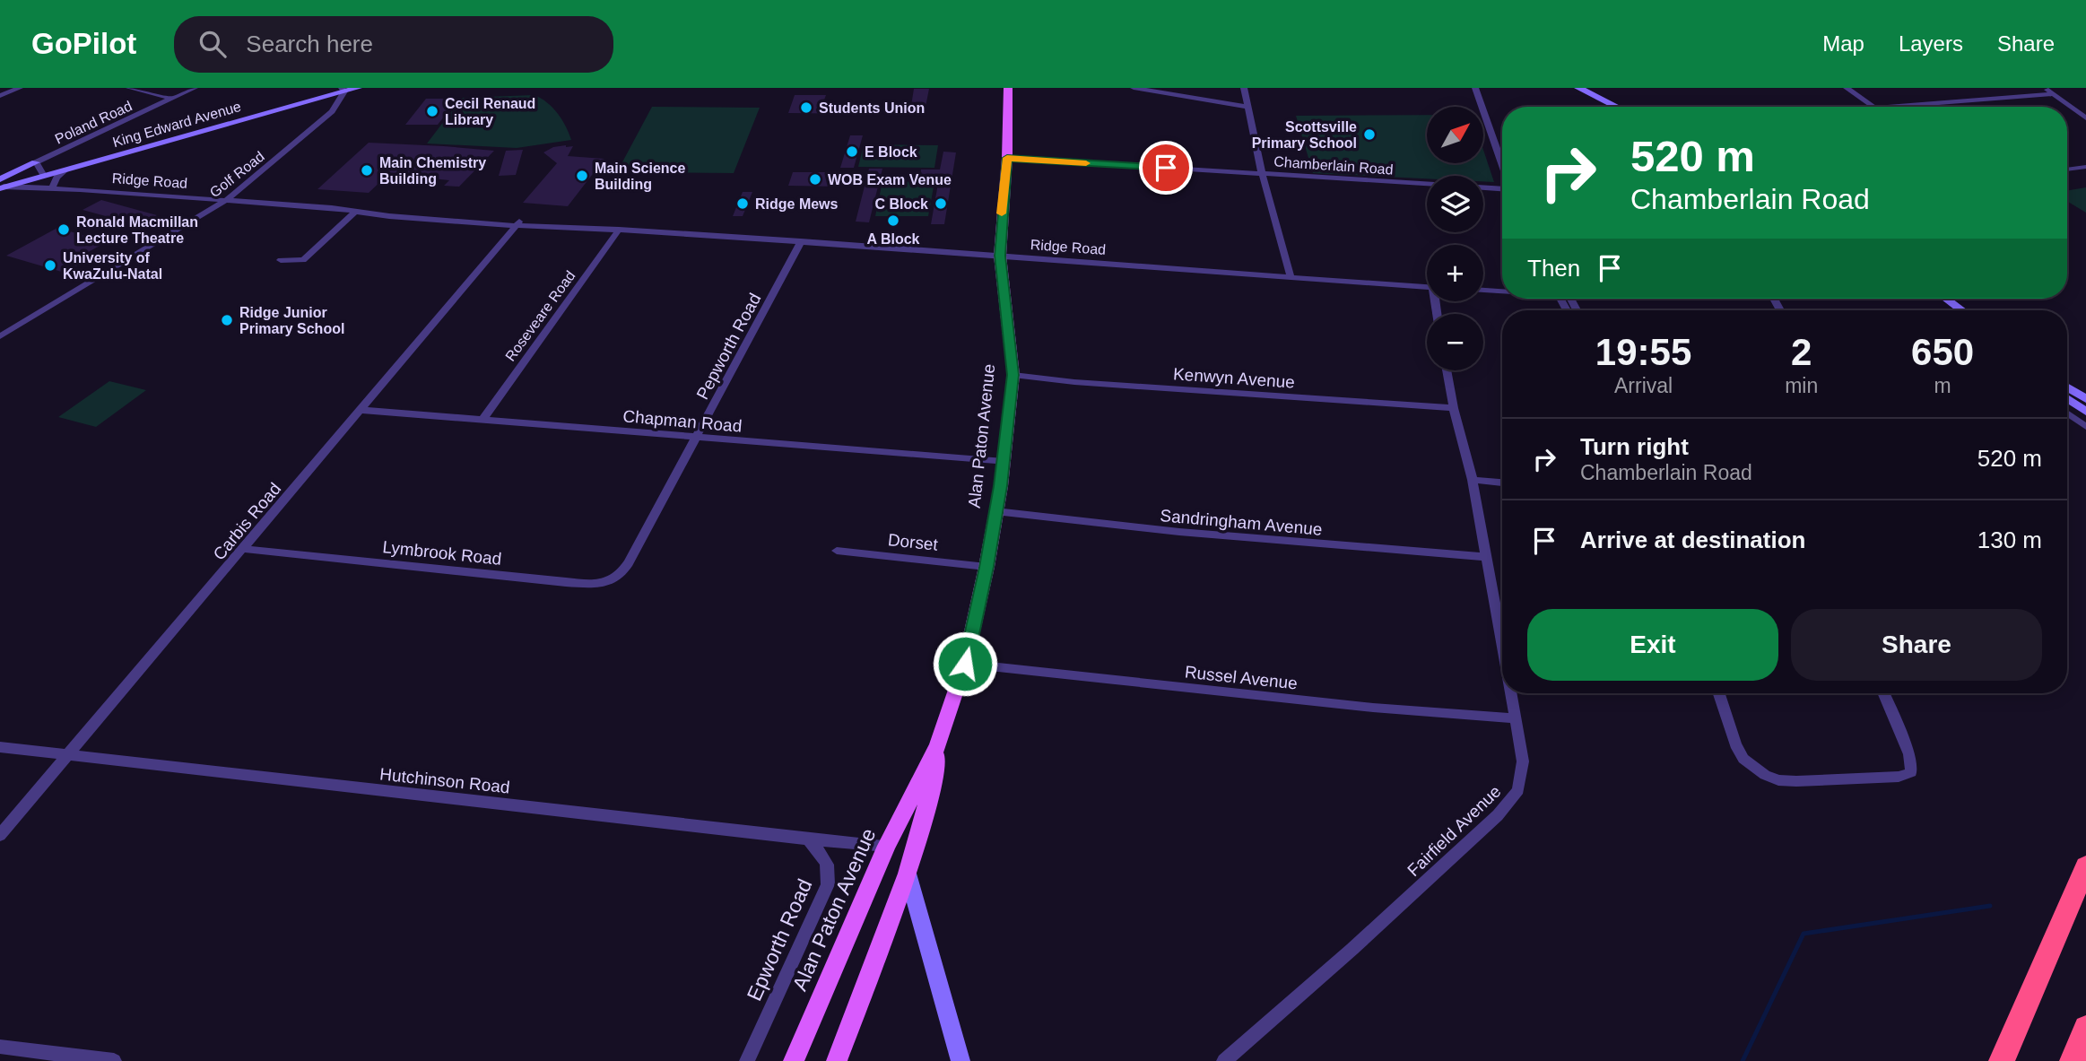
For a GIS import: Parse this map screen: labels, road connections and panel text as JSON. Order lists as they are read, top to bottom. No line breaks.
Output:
{"streets":{"main road":["Alan Paton Avenue"],"street":["Poland Road","King Edward Avenue","Chamberlain Road","Golf Road","Ridge Road","Roseveare Road","Pepworth Road","Kenwyn Avenue","Chapman Road","Carbis Road","Sandringham Avenue","Dorset","Lymbrook Road","Russel Avenue","Hutchinson Road","Fairfield Avenue","Epworth Road"]},"crossings":[["King Edward Avenue","Golf Road"],["King Edward Avenue","Ridge Road"],["Chamberlain Road","Alan Paton Avenue"],["Golf Road","Ridge Road"],["Ridge Road","Roseveare Road"],["Ridge Road","Pepworth Road"],["Ridge Road","Alan Paton Avenue"],["Ridge Road","Carbis Road"],["Roseveare Road","Chapman Road"],["Pepworth Road","Chapman Road"],["Pepworth Road","Lymbrook Road"],["Kenwyn Avenue","Alan Paton Avenue"],["Kenwyn Avenue","Fairfield Avenue"],["Chapman Road","Alan Paton Avenue"],["Chapman Road","Carbis Road"],["Alan Paton Avenue","Sandringham Avenue"],["Alan Paton Avenue","Dorset"],["Alan Paton Avenue","Russel Avenue"],["Alan Paton Avenue","Hutchinson Road"],["Carbis Road","Lymbrook Road"],["Carbis Road","Hutchinson Road"],["Sandringham Avenue","Fairfield Avenue"],["Russel Avenue","Fairfield Avenue"],["Hutchinson Road","Epworth Road"]],"places":["Students Union","Cecil Renaud Library","Scottsville Primary School","E Block","Main Chemistry Building","Main Science Building","WOB Exam Venue","Ridge Mews","C Block","A Block","Ronald Macmillan Lecture Theatre","University of KwaZulu-Natal","Ridge Junior Primary School"],"north":"top right","page":{"header":"GoPilot","search":"Search here","nav":["Map","Layers","Share"],"map_buttons":["+","−"],"turn":["520 m","Chamberlain Road"],"then":"Then","eta":["19:55","Arrival","2","min","650","m"],"list":[{"name":"Turn right","note":"Chamberlain Road","value":"520 m"},{"name":"Arrive at destination","value":"130 m"}],"buttons":["Exit","Share"]}}
